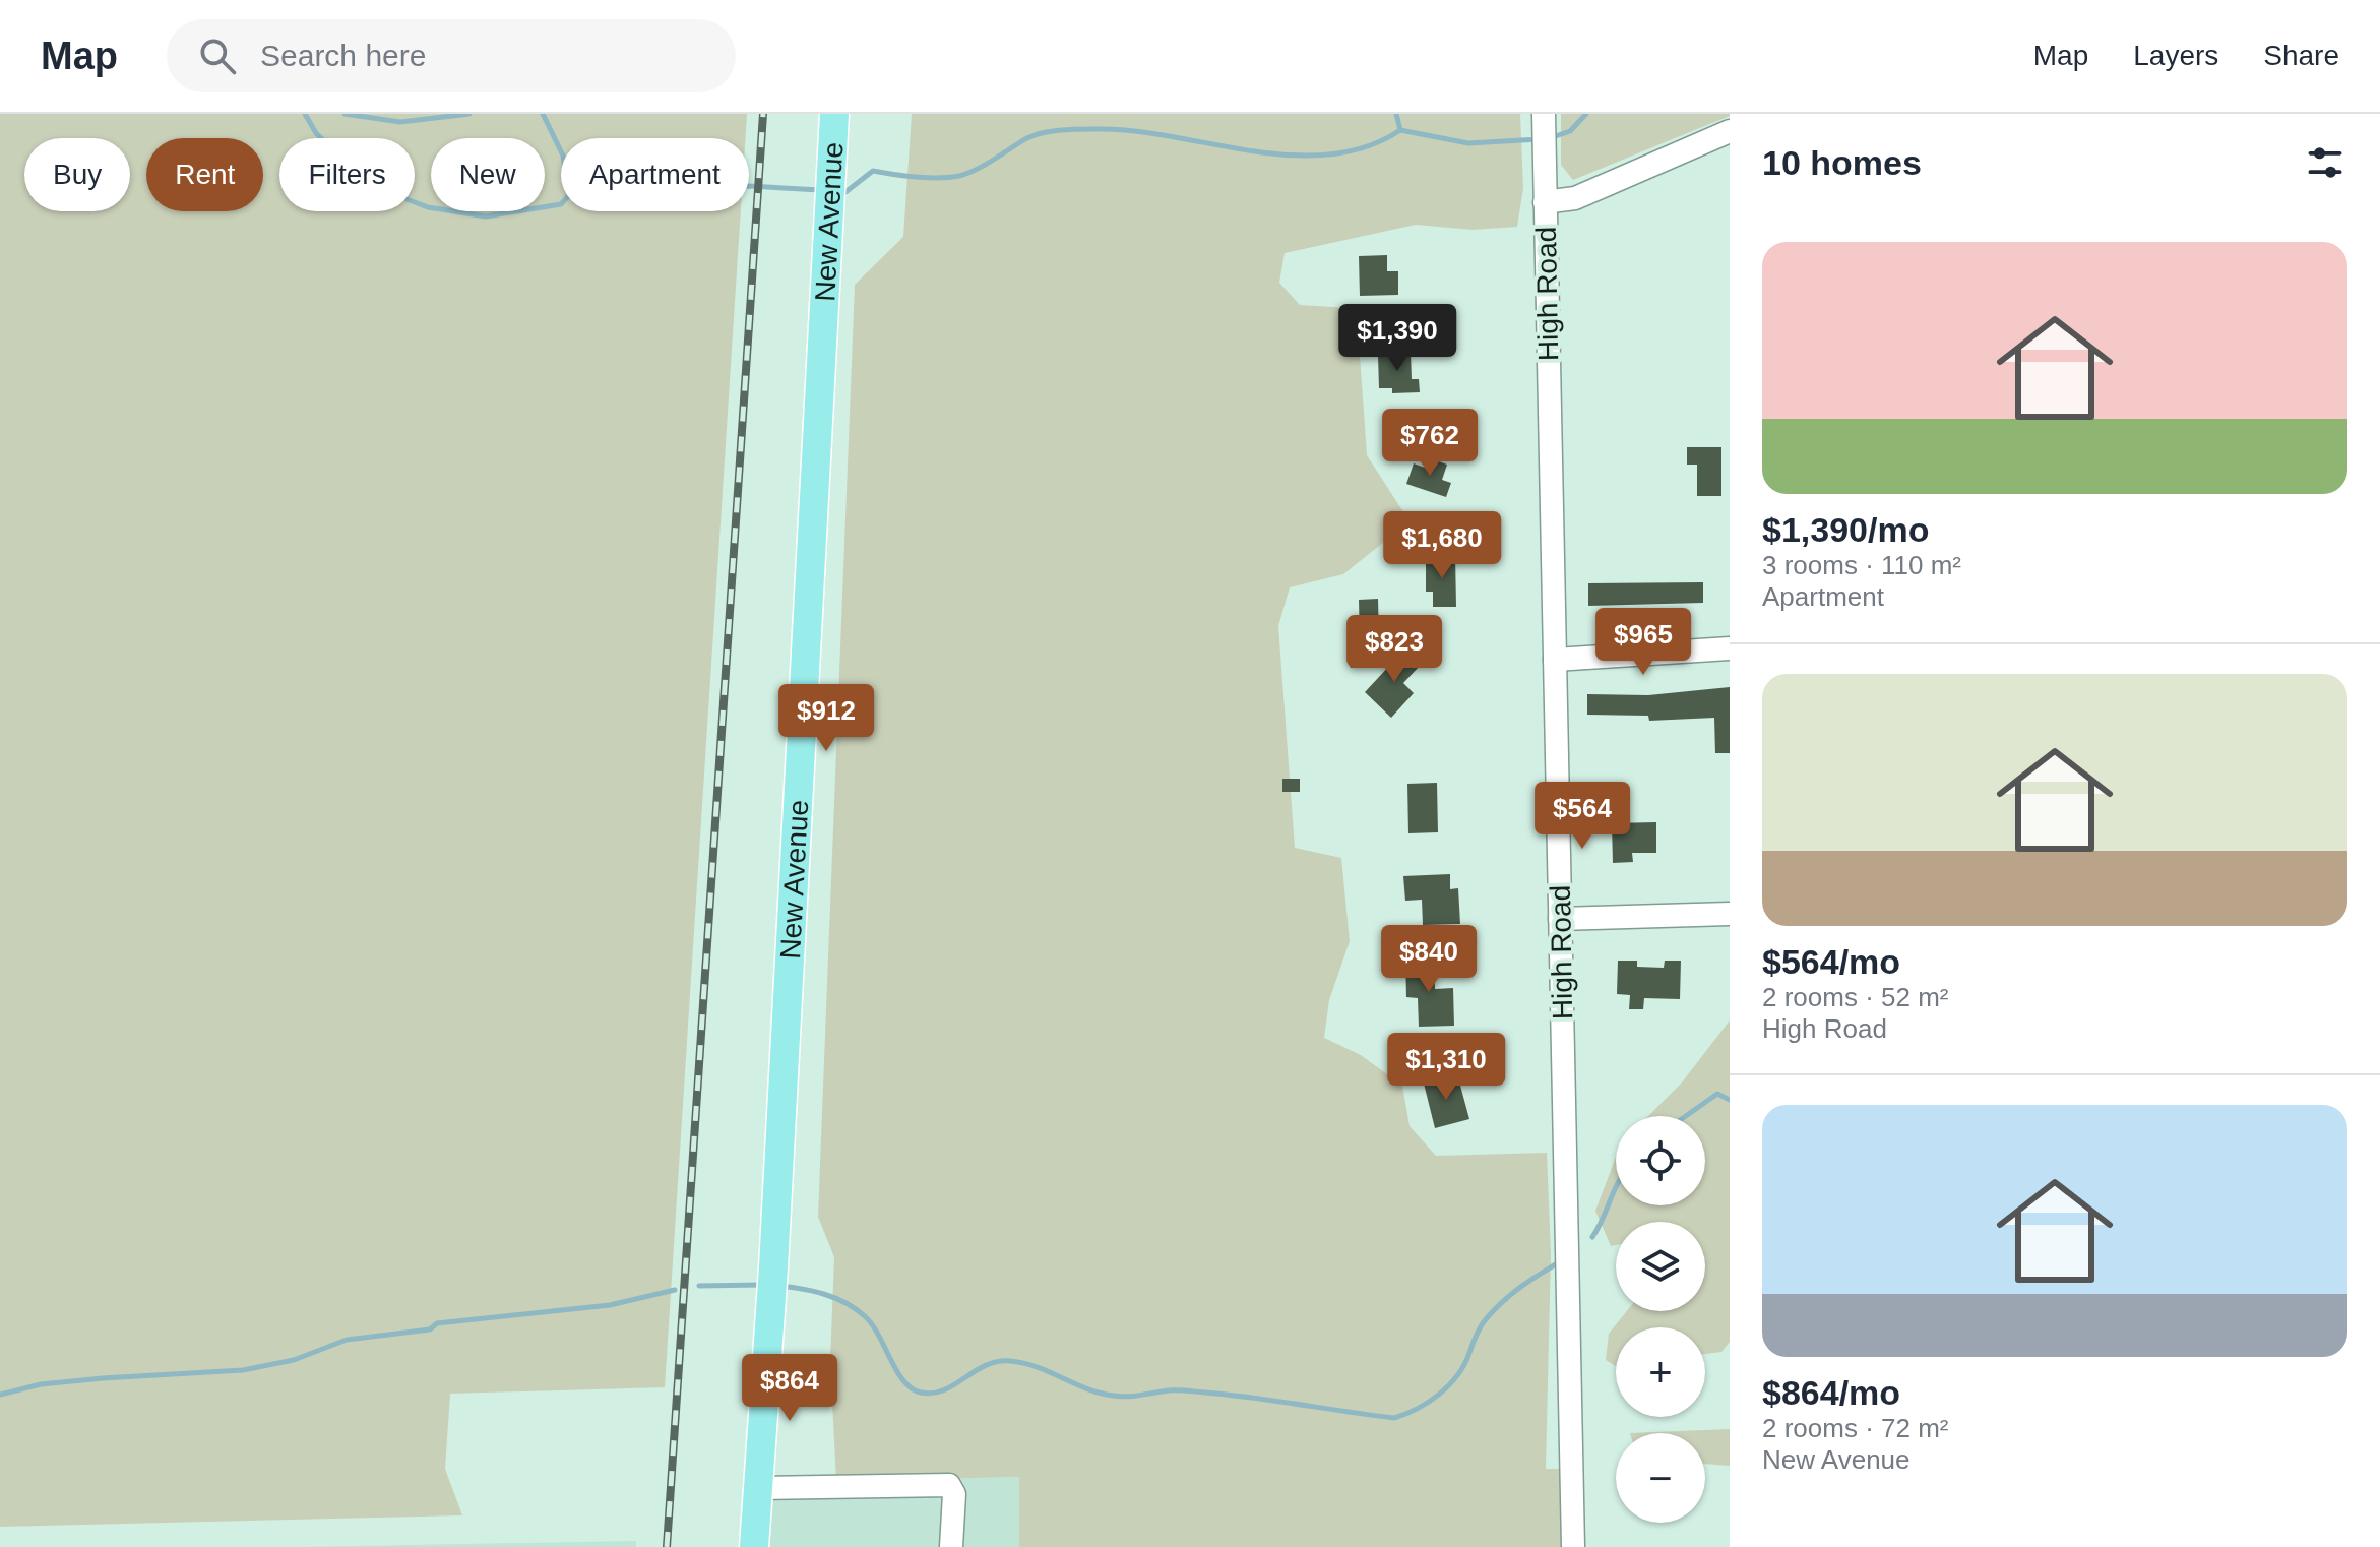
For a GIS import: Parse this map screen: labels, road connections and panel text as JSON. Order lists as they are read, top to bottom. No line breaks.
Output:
{"streets":{"main road":["New Avenue"],"street":["High Road"]},"page":{"header":"Map","search":"Search here","nav":["Map","Layers","Share"],"heading":"10 homes","chip":["Buy","Rent","Filters","New","Apartment"],"list":[{"name":"$1,390/mo","note":"3 rooms · 110 m² · Apartment"},{"name":"$564/mo","note":"2 rooms · 52 m² · High Road"},{"name":"$864/mo","note":"2 rooms · 72 m² · New Avenue"}],"price":["$1,390","$762","$1,680","$965","$823","$912","$564","$840","$1,310","$864"],"map_buttons":["+","−"]}}
